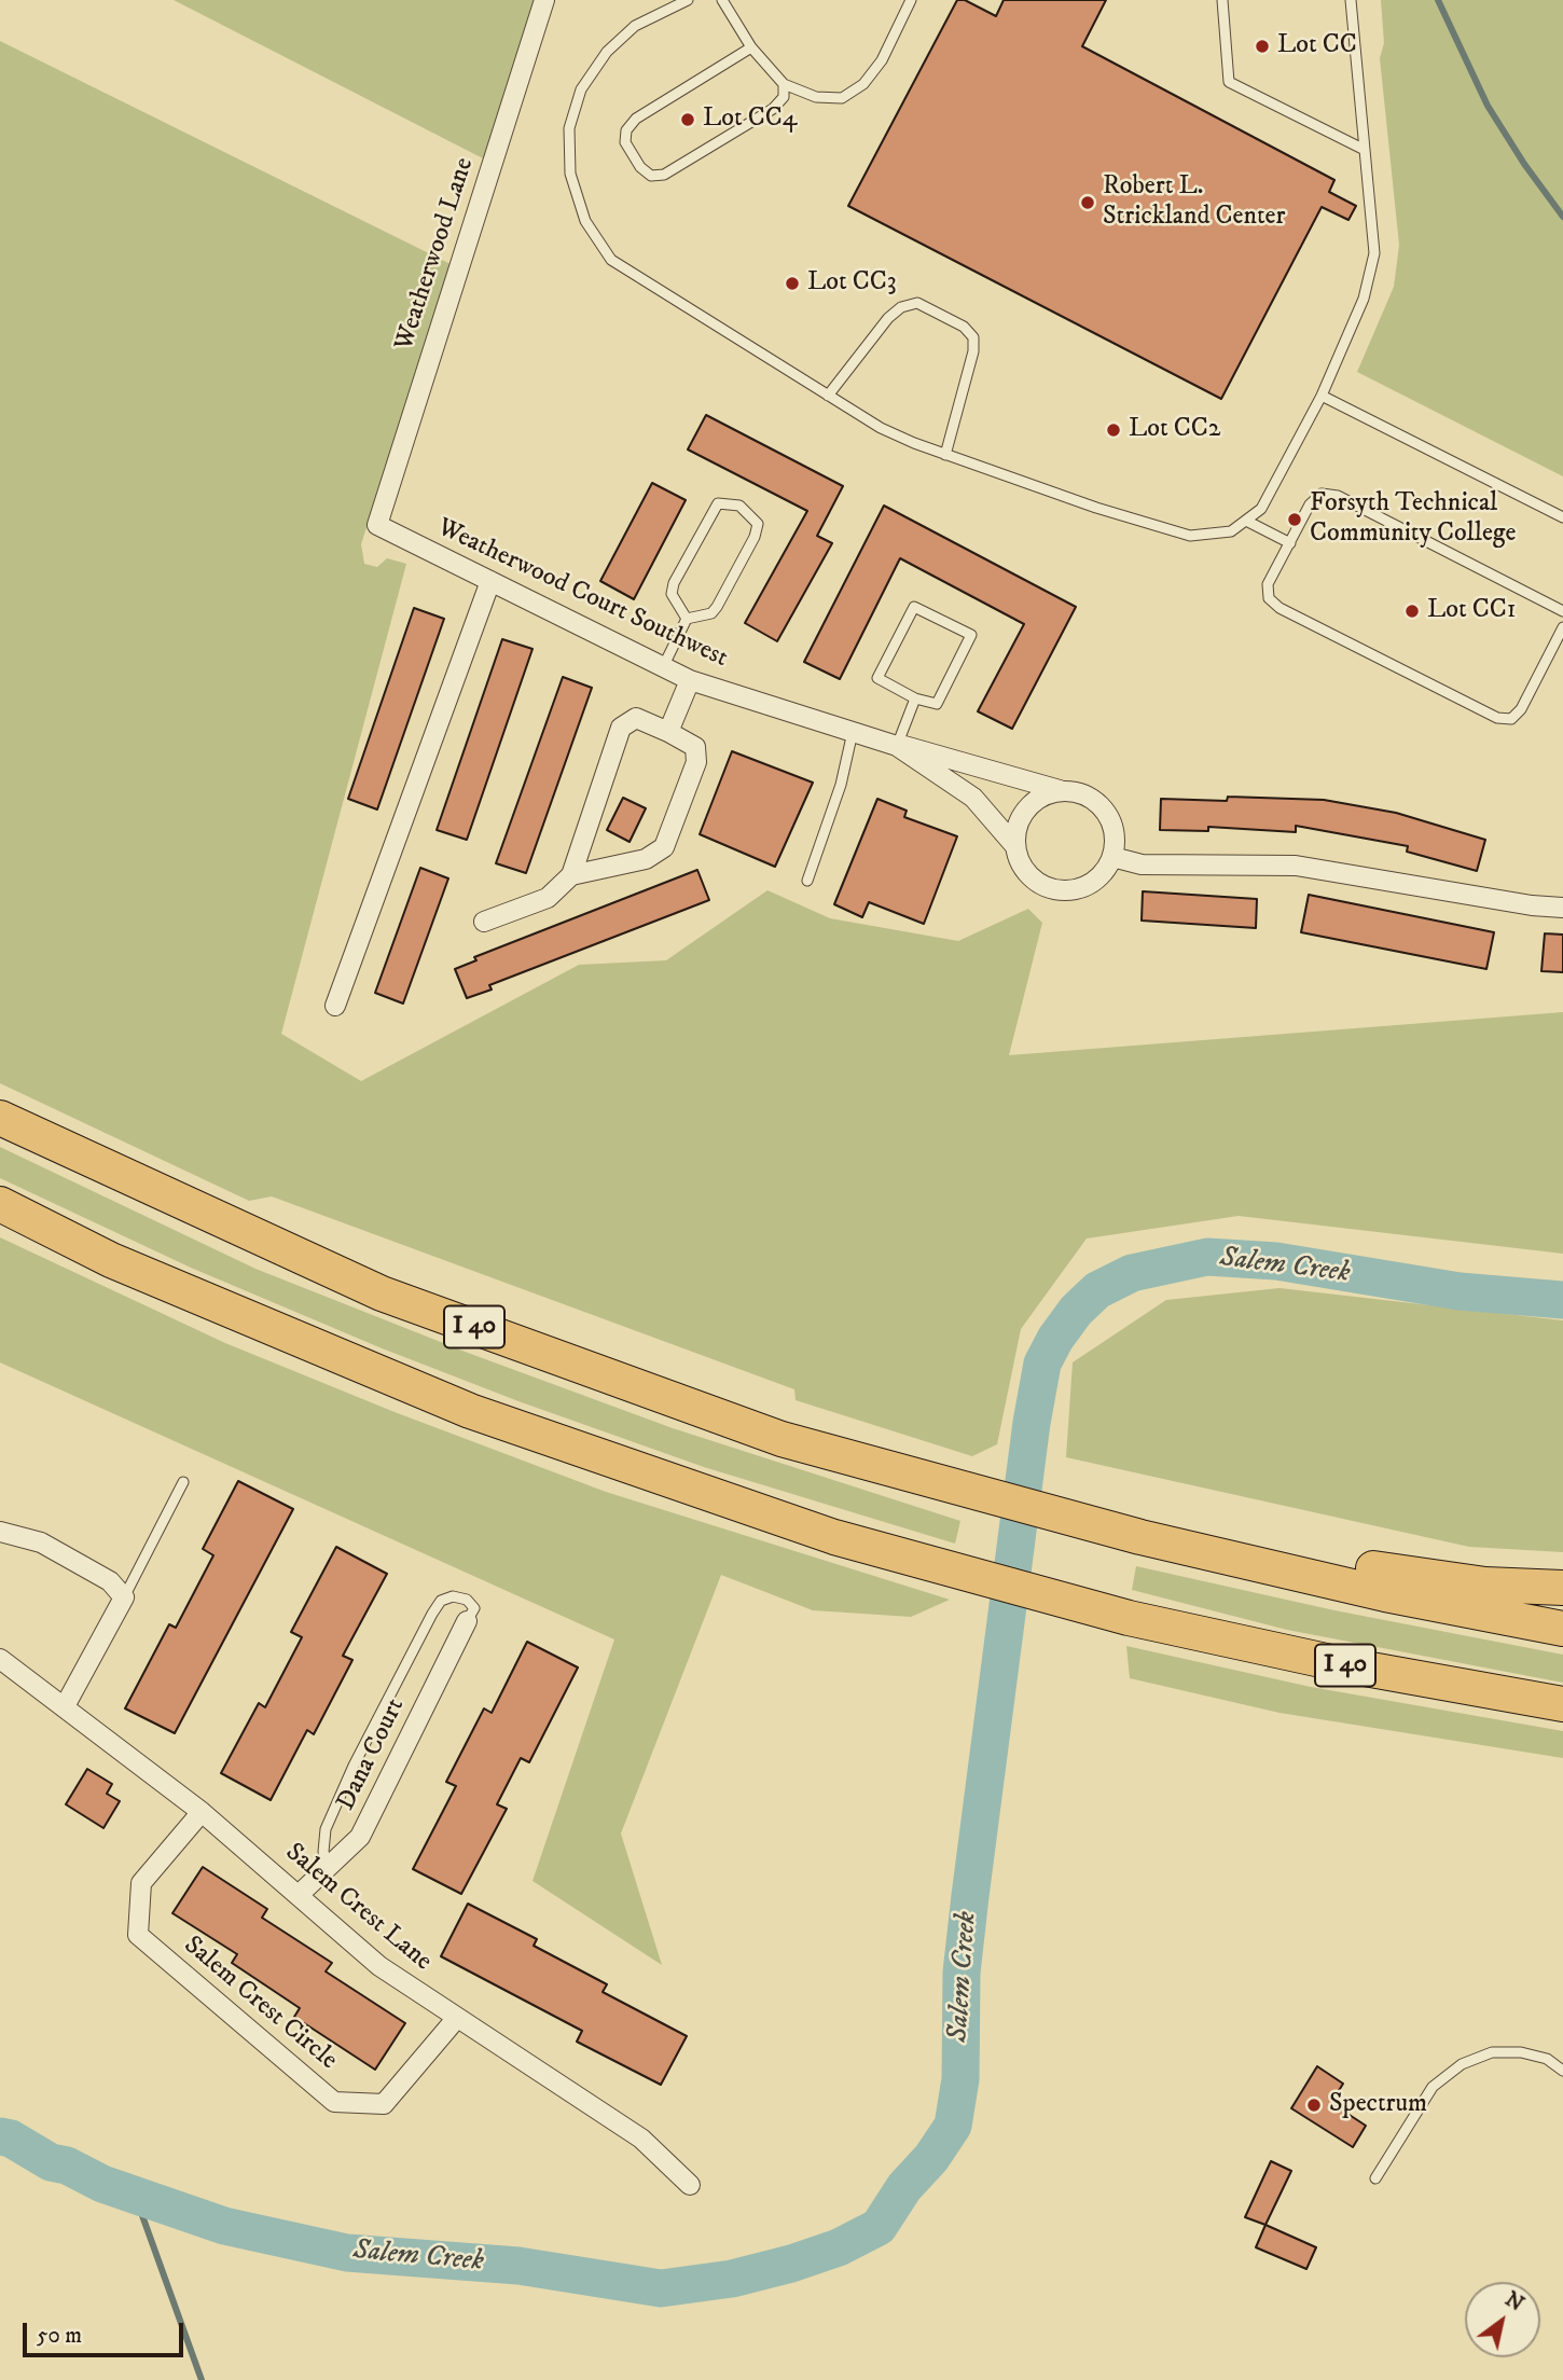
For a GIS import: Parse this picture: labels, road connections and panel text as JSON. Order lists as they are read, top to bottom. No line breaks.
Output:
{"streets":{"highway":["I 40"],"street":["Weatherwood Lane","Weatherwood Court Southwest","Dana Court","Salem Crest Lane","Salem Crest Circle"]},"crossings":[["Weatherwood Lane","Weatherwood Court Southwest"],["Dana Court","Salem Crest Lane"],["Salem Crest Lane","Salem Crest Circle"]],"water":["Salem Creek"],"places":["Lot CC","Lot CC4","Robert L. Strickland Center","Lot CC3","Lot CC2","Forsyth Technical Community College","Lot CC1","Spectrum"],"scale_bar":"50 m","north":"top right"}
